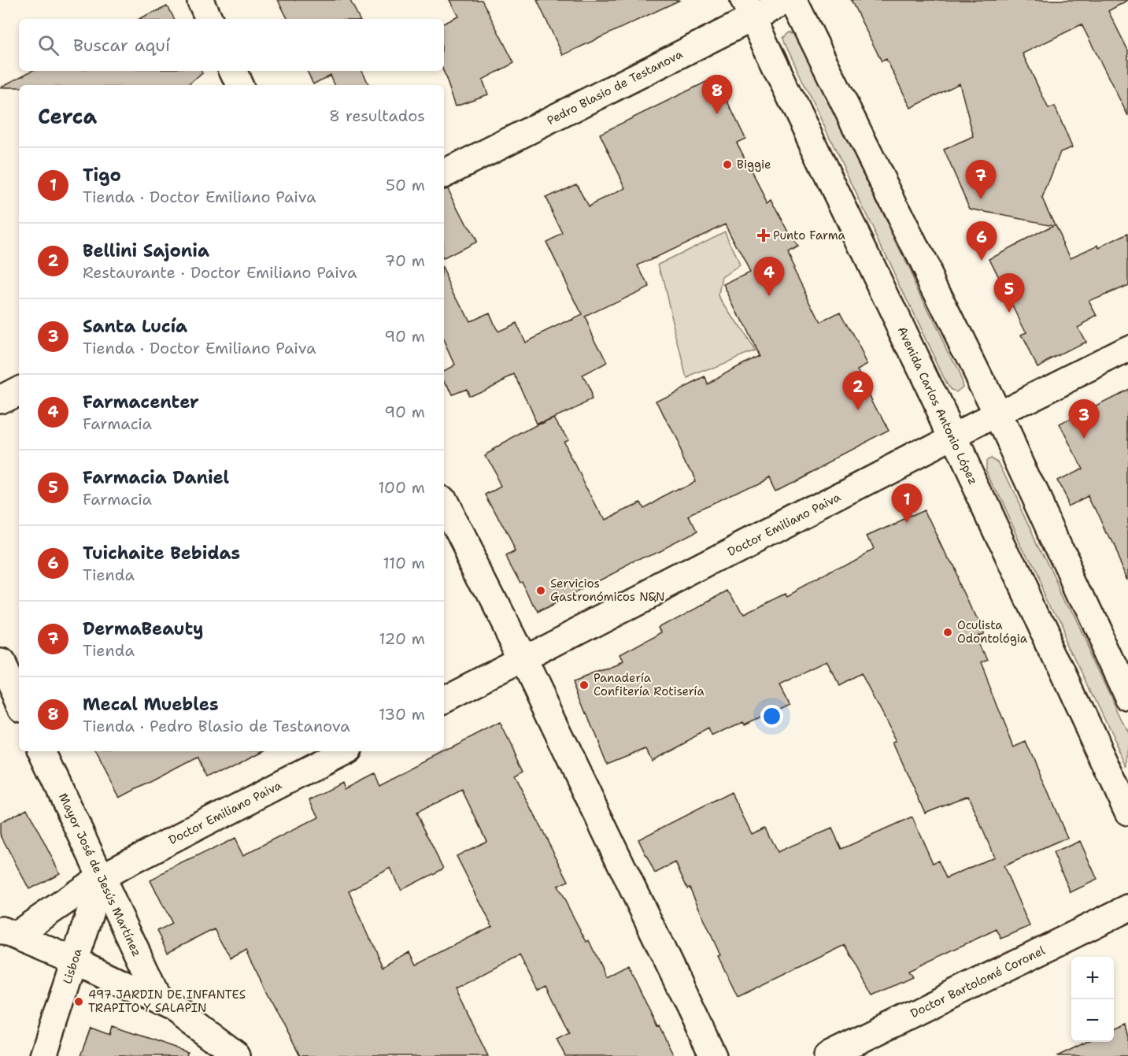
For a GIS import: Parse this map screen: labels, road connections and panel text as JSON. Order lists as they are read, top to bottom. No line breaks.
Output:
{"streets":{"street":["Pedro Blasio de Testanova","Avenida Carlos Antonio López","Doctor Emiliano Paiva","Mayor José de Jesús Martínez","Lisboa","Doctor Bartolomé Coronel"]},"crossings":[["Pedro Blasio de Testanova","Avenida Carlos Antonio López"],["Avenida Carlos Antonio López","Doctor Emiliano Paiva"],["Doctor Emiliano Paiva","Mayor José de Jesús Martínez"],["Doctor Emiliano Paiva","Lisboa"],["Mayor José de Jesús Martínez","Lisboa"]],"places":{"other":["Biggie","Servicios Gastronómicos N&N","Oculista Odontológia","Panadería Confitería Rotisería","497 JARDIN DE INFANTES TRAPITO Y SALAPIN"],"health":["Punto Farma"]},"page":{"search":"Buscar aquí","pins":["8","7","6","4","5","2","3","1"],"heading":["Cerca","8 resultados"],"list":[{"mark":"1","name":"Tigo","note":"Tienda · Doctor Emiliano Paiva","value":"50 m"},{"mark":"2","name":"Bellini Sajonia","note":"Restaurante · Doctor Emiliano Paiva","value":"70 m"},{"mark":"3","name":"Santa Lucía","note":"Tienda · Doctor Emiliano Paiva","value":"90 m"},{"mark":"4","name":"Farmacenter","note":"Farmacia","value":"90 m"},{"mark":"5","name":"Farmacia Daniel","note":"Farmacia","value":"100 m"},{"mark":"6","name":"Tuichaite Bebidas","note":"Tienda","value":"110 m"},{"mark":"7","name":"DermaBeauty","note":"Tienda","value":"120 m"},{"mark":"8","name":"Mecal Muebles","note":"Tienda · Pedro Blasio de Testanova","value":"130 m"}],"map_buttons":["+","−"]}}
